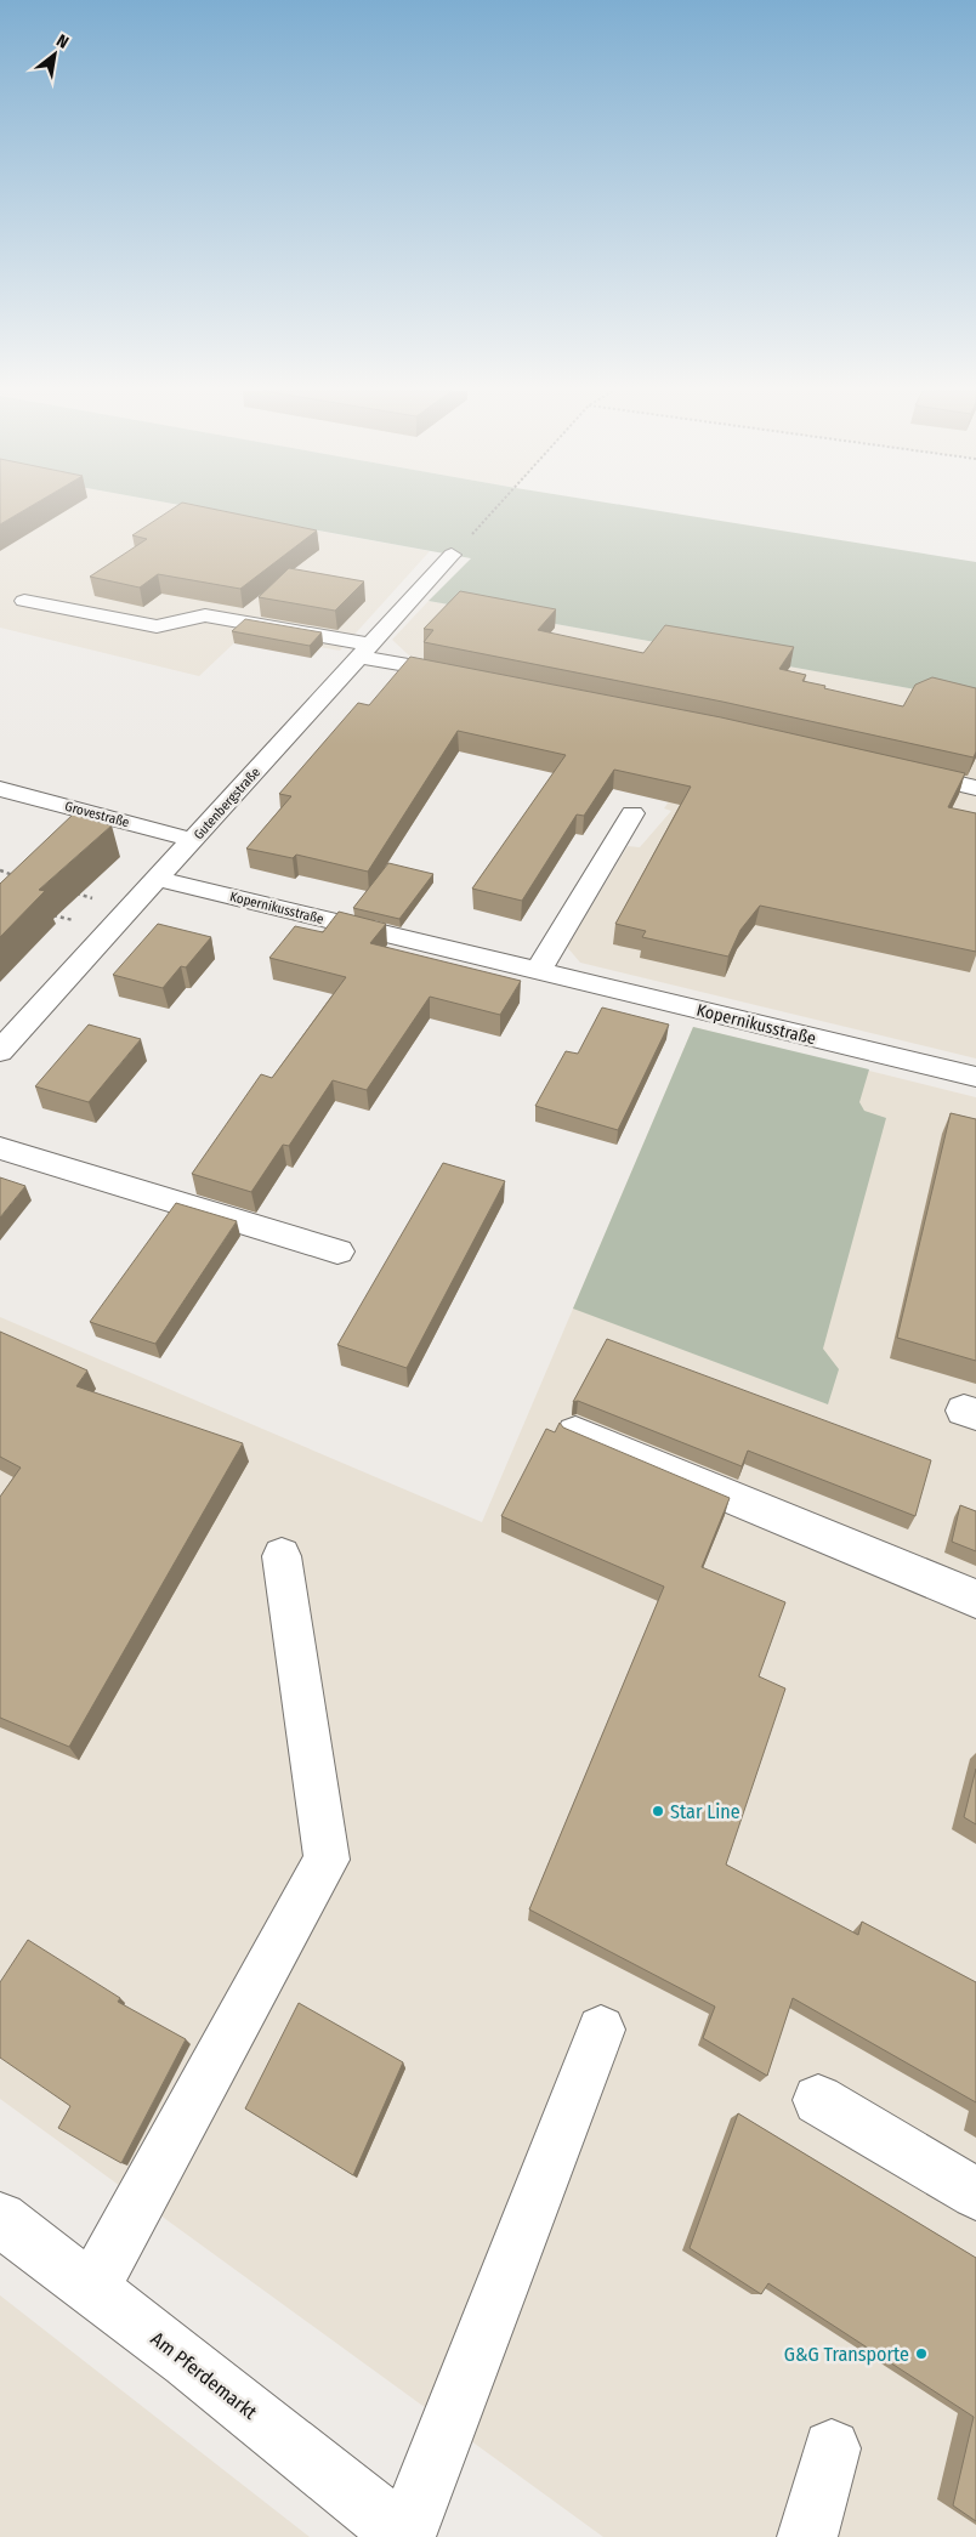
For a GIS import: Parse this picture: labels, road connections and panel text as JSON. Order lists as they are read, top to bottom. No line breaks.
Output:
{"streets":{"street":["Gutenbergstraße","Grovestraße","Kopernikusstraße","Am Pferdemarkt"]},"crossings":[["Gutenbergstraße","Grovestraße"],["Gutenbergstraße","Kopernikusstraße"]],"places":["Star Line","G&G Transporte"],"north":"top right"}
